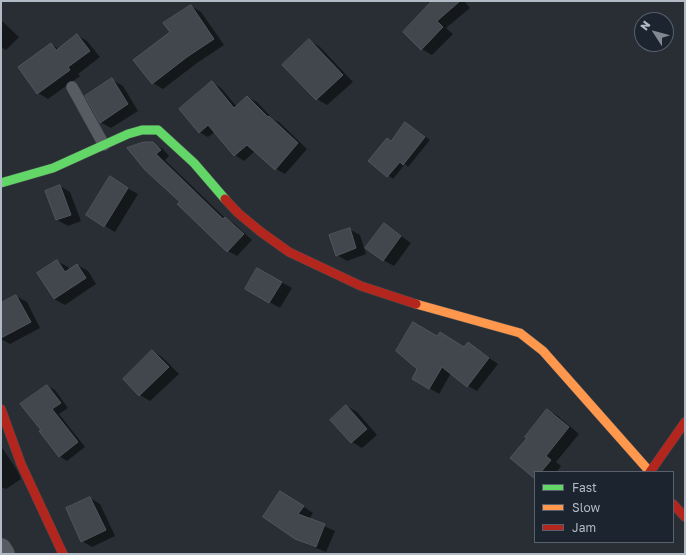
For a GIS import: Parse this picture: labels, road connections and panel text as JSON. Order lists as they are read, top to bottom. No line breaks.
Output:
{"legend":["Fast","Slow","Jam"],"north":"top left"}
